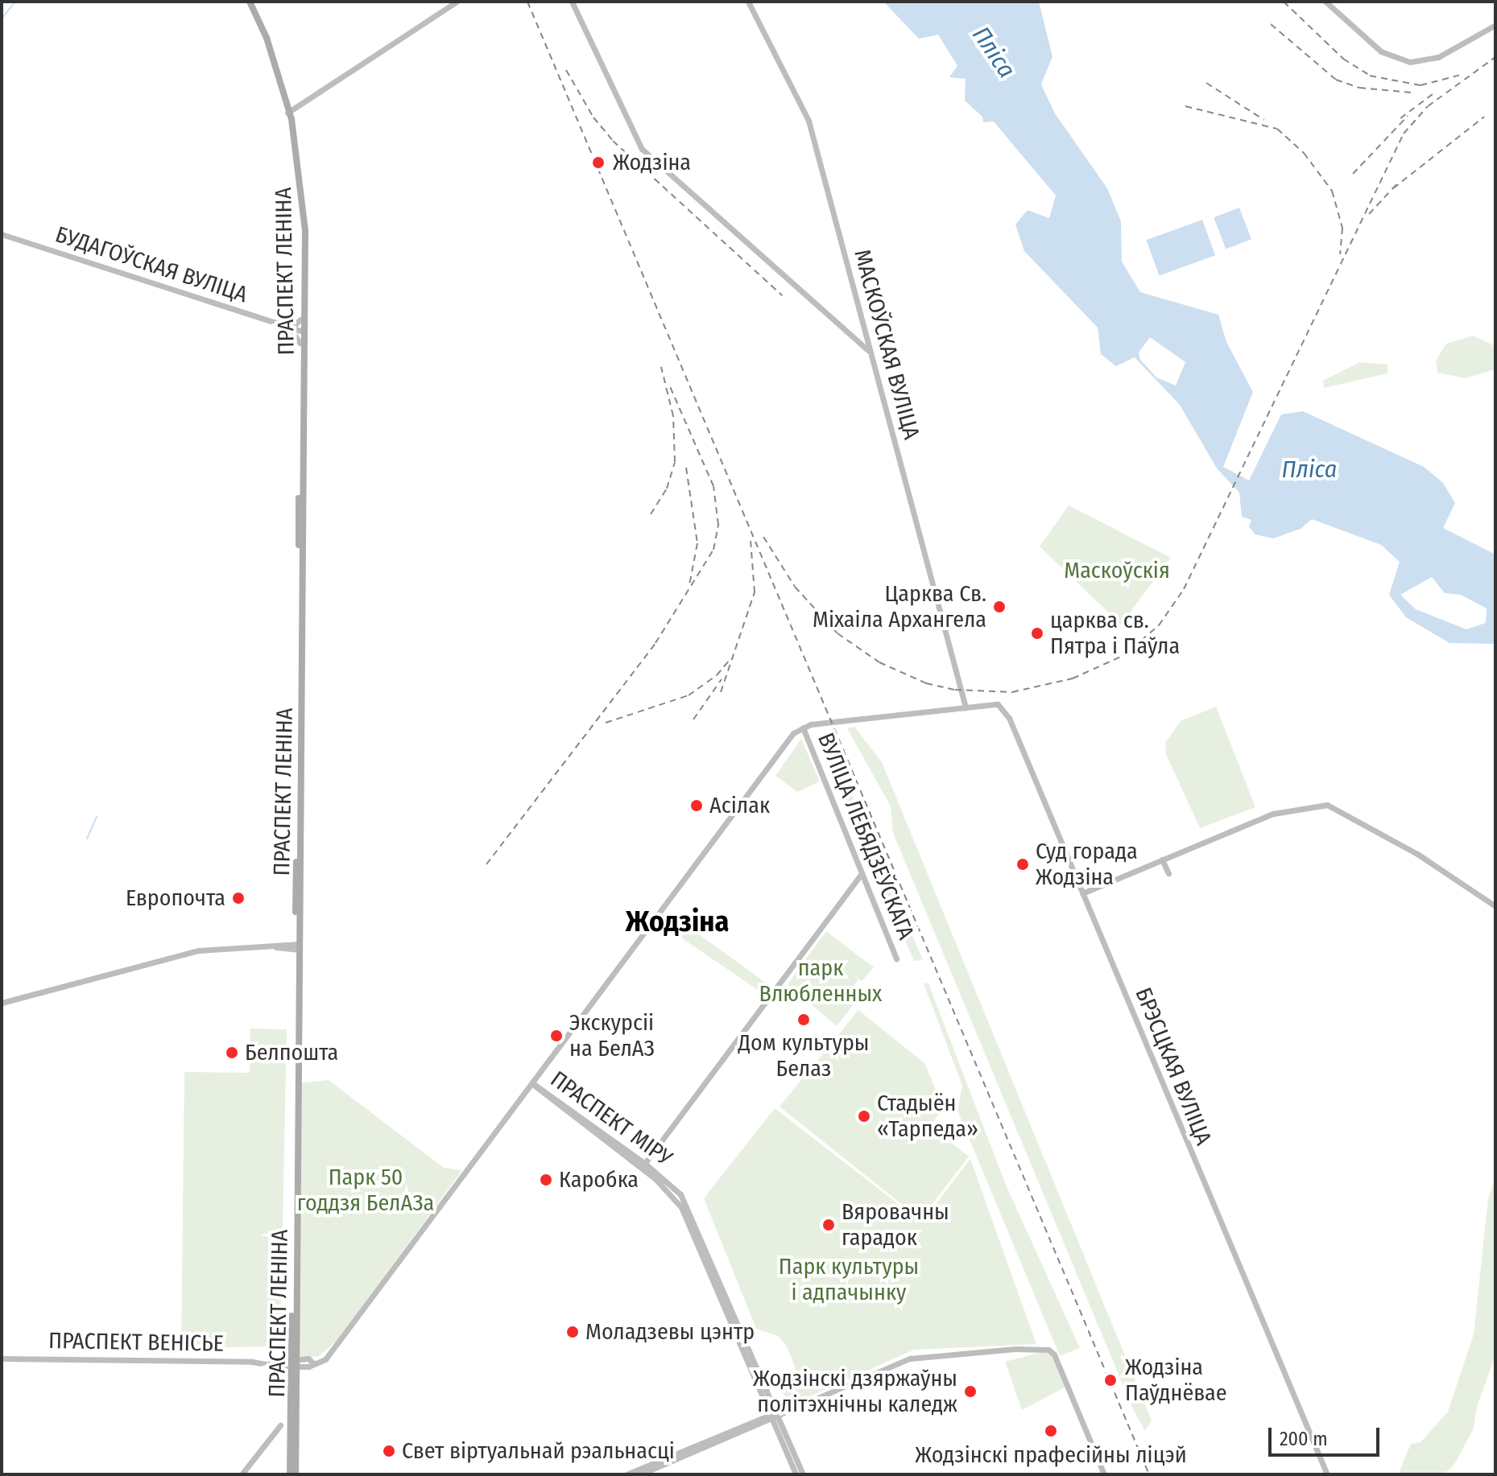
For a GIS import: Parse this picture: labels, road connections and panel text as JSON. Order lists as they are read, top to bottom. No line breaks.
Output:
{"streets":{"main road":["БУДАГОЎСКАЯ ВУЛІЦА","ПРАСПЕКТ ЛЕНІНА","МАСКОЎСКАЯ ВУЛІЦА","ВУЛІЦА ЛЕБЯДЗЕЎСКАГА","БРЭСЦКАЯ ВУЛІЦА","ПРАСПЕКТ МІРУ","ПРАСПЕКТ ВЕНІСЬЕ"]},"crossings":[["БУДАГОЎСКАЯ ВУЛІЦА","ПРАСПЕКТ ЛЕНІНА"],["ПРАСПЕКТ ЛЕНІНА","ПРАСПЕКТ ВЕНІСЬЕ"],["МАСКОЎСКАЯ ВУЛІЦА","БРЭСЦКАЯ ВУЛІЦА"],["ВУЛІЦА ЛЕБЯДЗЕЎСКАГА","БРЭСЦКАЯ ВУЛІЦА"]],"districts":["Жодзіна"],"water":["Пліса"],"parks":["Маскоўскія","парк Влюбленных","Парк 50 годдзя БелАЗа","Парк культуры і адпачынку"],"places":["Жодзіна","Царква Св. Міхаіла Архангела","царква св. Пятра і Паўла","Асілак","Суд горада Жодзіна","Европочта","Дом культуры Белаз","Экскурсіі на БелАЗ","Белпошта","Стадыён «Тарпеда»","Каробка","Вяровачны гарадок","Моладзевы цэнтр","Жодзіна Паўднёвае","Жодзінскі дзяржаўны політэхнічны каледж","Жодзінскі прафесійны ліцэй","Свет віртуальнай рэальнасці"],"scale_bar":"200 m"}
